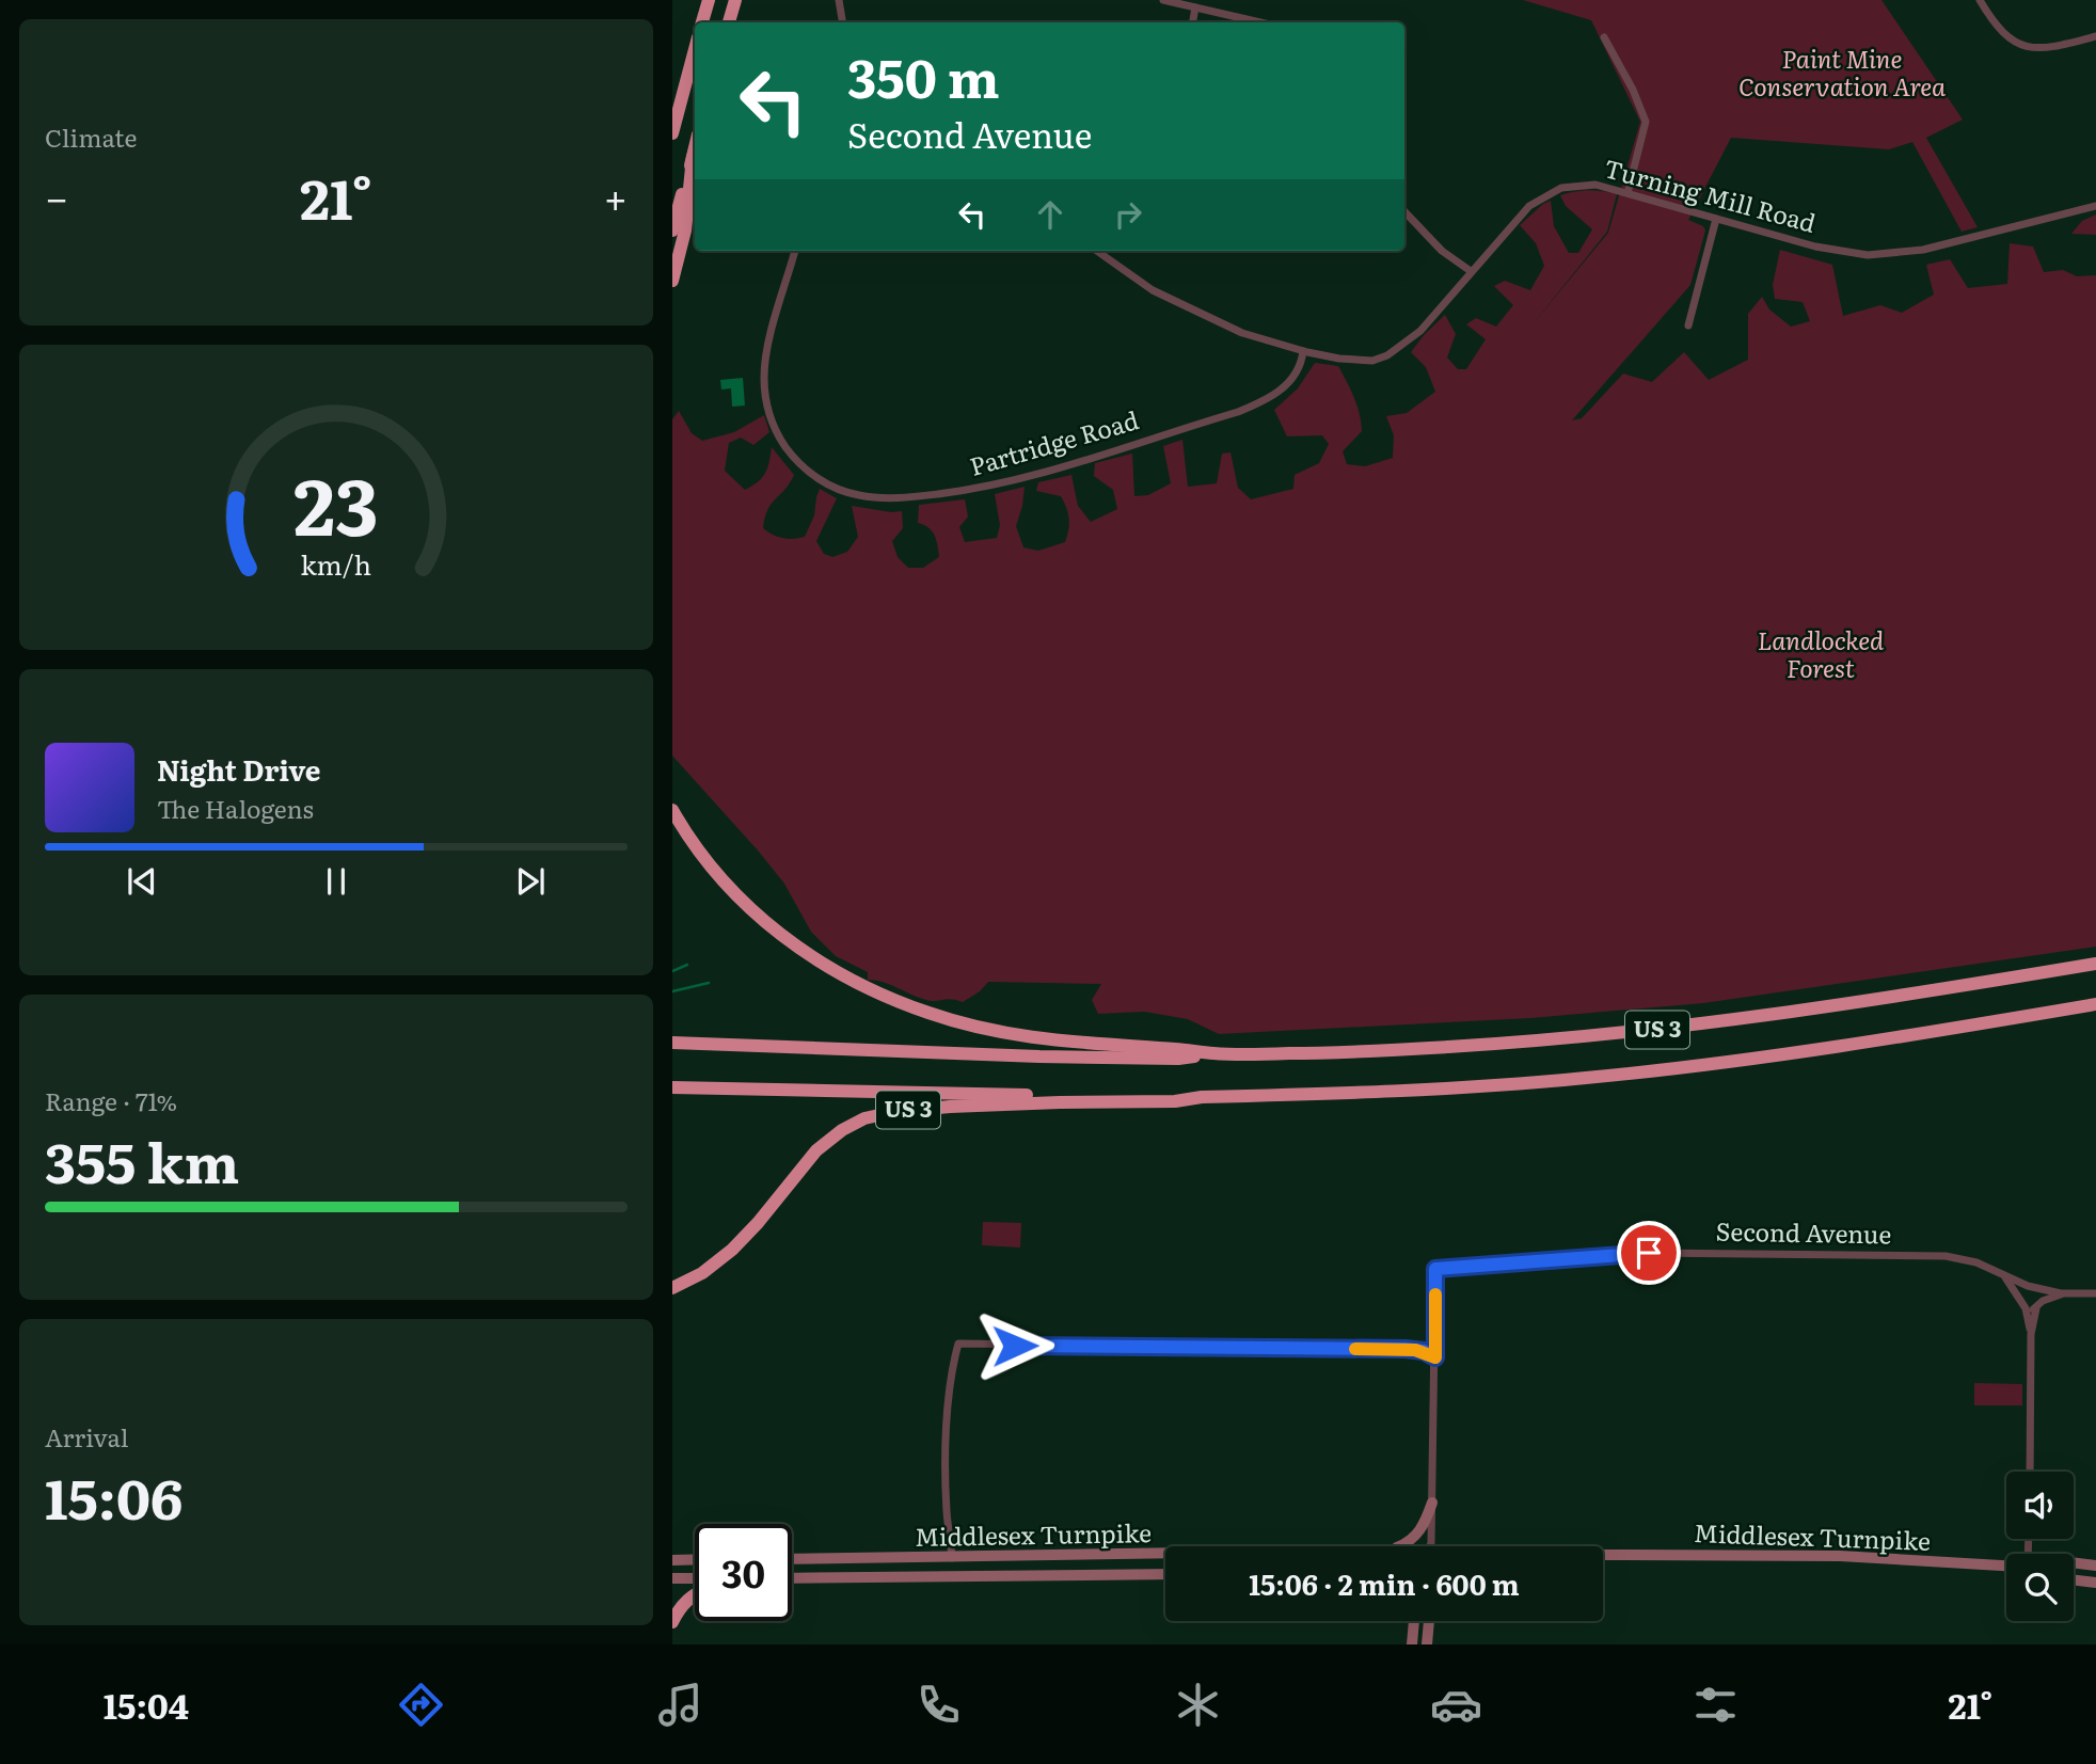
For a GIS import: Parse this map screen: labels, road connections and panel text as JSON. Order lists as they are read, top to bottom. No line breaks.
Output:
{"streets":{"highway":["US 3"],"main road":["Middlesex Turnpike"],"street":["Turning Mill Road","Partridge Road","Second Avenue"]},"crossings":[["Turning Mill Road","Partridge Road"]],"parks":["Paint Mine Conservation Area","Landlocked Forest"],"page":{"tile":["Climate",["Range · 71%","355 km"],["Arrival","15:06"]],"turn":["350 m","Second Avenue"],"heat":["−","21°","+"],"song":["Night Drive","The Halogens"],"limit":"30","trip":"15:06 · 2 min · 600 m","tabs":["15:04","21°"],"gauge":["23","km/h"]}}
